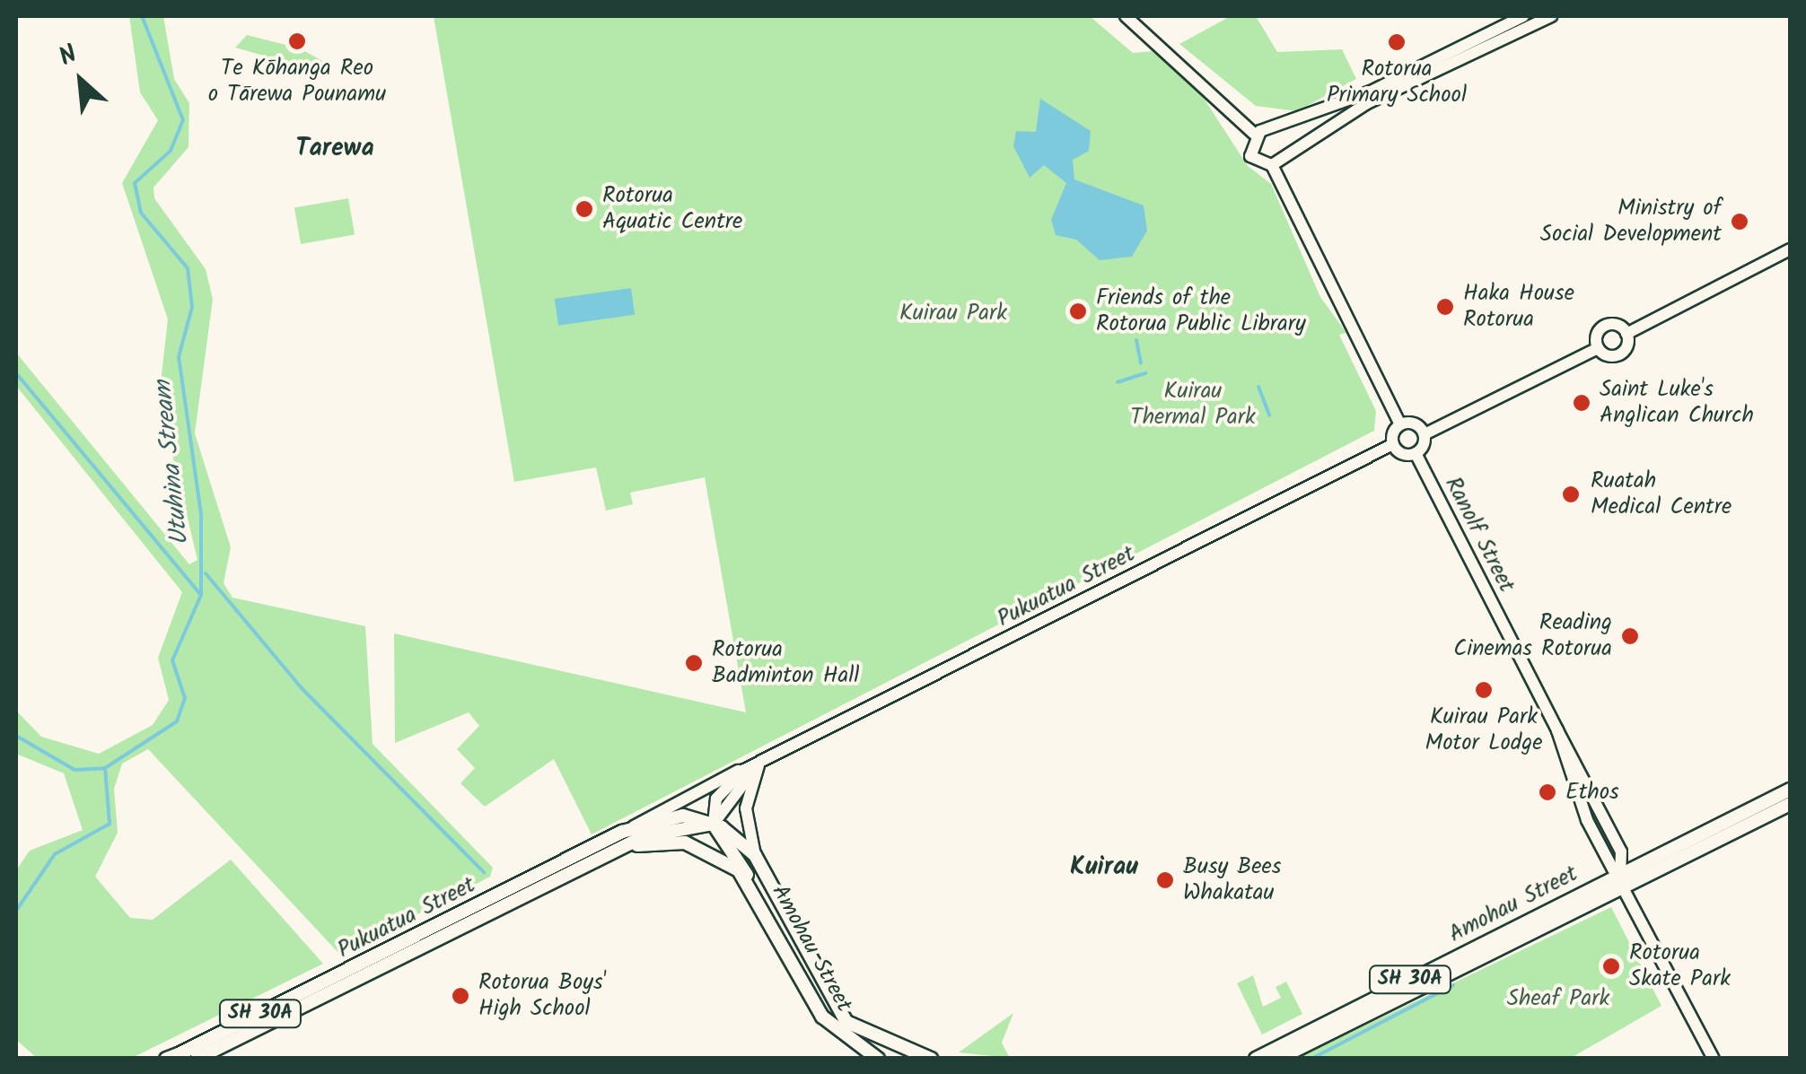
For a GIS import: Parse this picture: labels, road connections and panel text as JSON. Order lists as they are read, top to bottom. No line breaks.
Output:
{"streets":{"main road":["Ranolf Street","Pukuatua Street","Amohau Street","SH 30A"]},"crossings":[["Ranolf Street","Amohau Street"],["Pukuatua Street","Amohau Street"]],"districts":["Tarewa","Kuirau"],"water":["Utuhina Stream"],"parks":["Kuirau Park","Kuirau Thermal Park","Sheaf Park"],"places":["Te Kōhanga Reo o Tārewa Pounamu","Rotorua Primary School","Rotorua Aquatic Centre","Ministry of Social Development","Haka House Rotorua","Friends of the Rotorua Public Library","Saint Luke's Anglican Church","Ruatah Medical Centre","Reading Cinemas Rotorua","Rotorua Badminton Hall","Kuirau Park Motor Lodge","Ethos","Busy Bees Whakatau","Rotorua Skate Park","Rotorua Boys' High School"],"north":"top left"}
